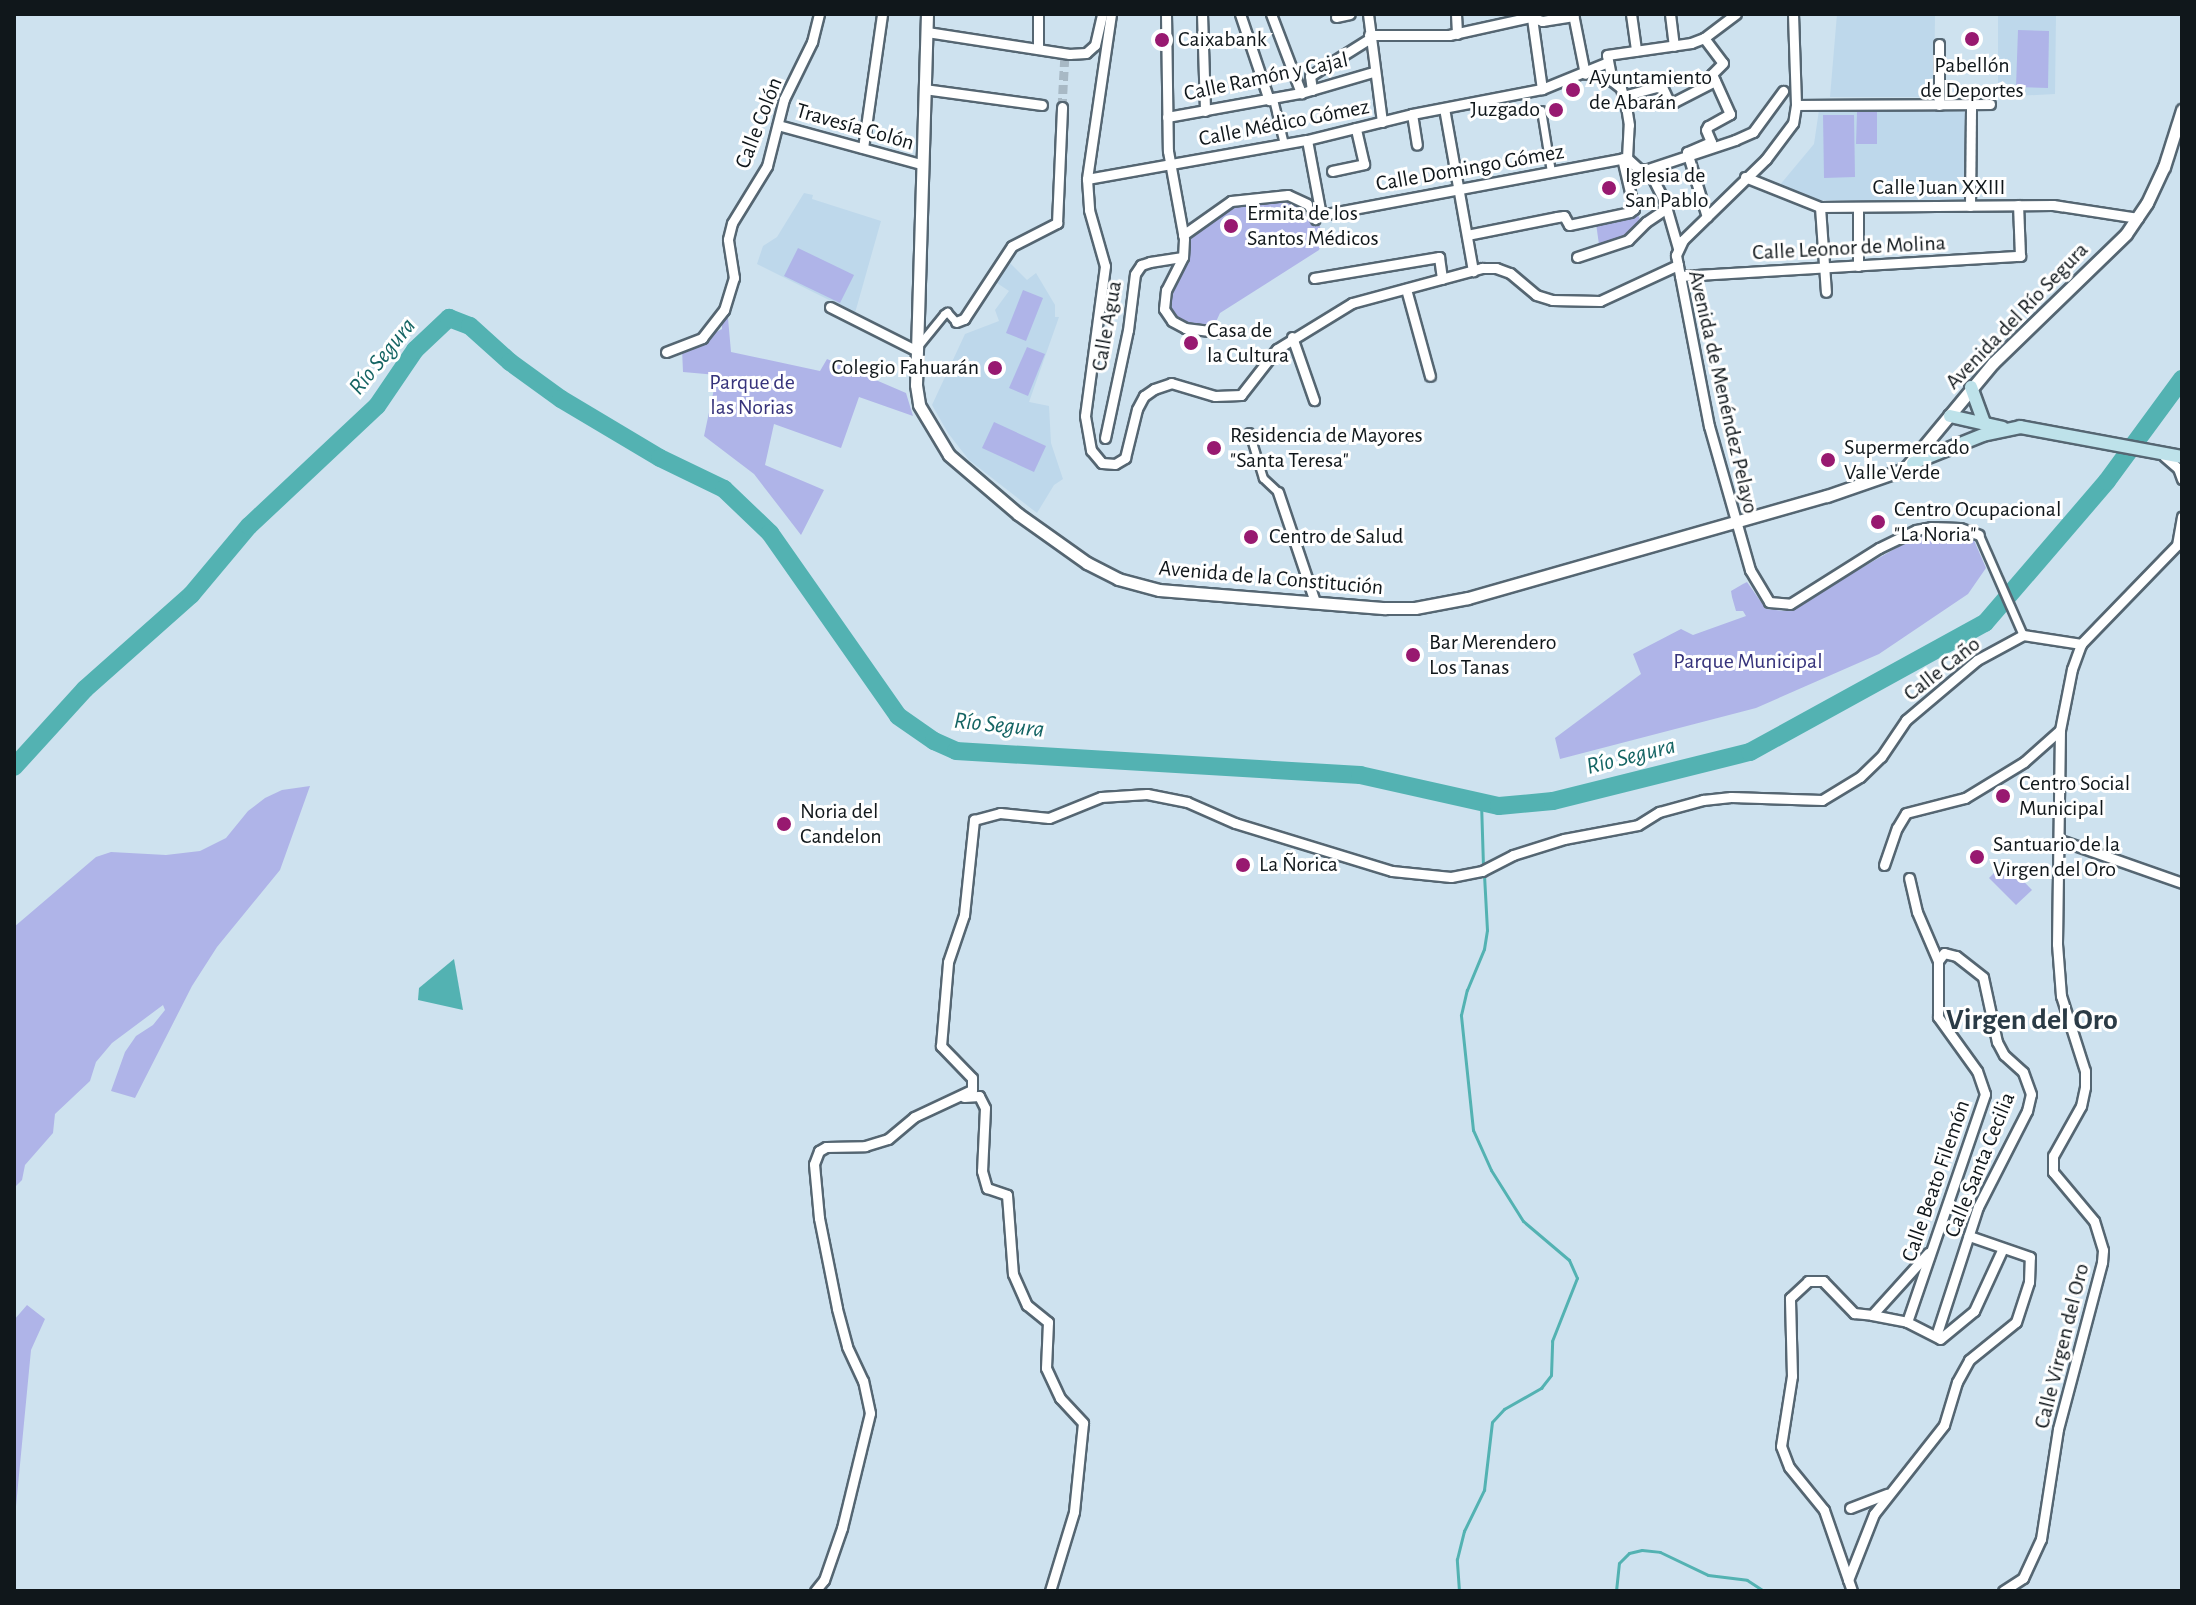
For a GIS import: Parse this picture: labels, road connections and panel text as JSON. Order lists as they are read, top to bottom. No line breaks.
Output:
{"streets":{"street":["Calle Ramón y Cajal","Calle Colón","Calle Médico Gómez","Travesía Colón","Calle Domingo Gómez","Calle Juan XXIII","Calle Leonor de Molina","Avenida del Río Segura","Calle Agua","Avenida de Menéndez Pelayo","Avenida de la Constitución","Calle Caño","Calle Santa Cecilia","Calle Beato Filemón","Calle Virgen del Oro"]},"crossings":[["Calle Colón","Travesía Colón"],["Travesía Colón","Avenida de la Constitución"],["Calle Juan XXIII","Calle Leonor de Molina"],["Calle Juan XXIII","Avenida del Río Segura"],["Calle Leonor de Molina","Avenida de Menéndez Pelayo"],["Avenida del Río Segura","Avenida de Menéndez Pelayo"],["Avenida del Río Segura","Avenida de la Constitución"],["Avenida de Menéndez Pelayo","Avenida de la Constitución"],["Calle Santa Cecilia","Calle Beato Filemón"]],"districts":["Virgen del Oro"],"water":["Río Segura"],"parks":["Parque de las Norias","Parque Municipal"],"places":["Pabellón de Deportes","Caixabank","Ayuntamiento de Abarán","Juzgado","Iglesia de San Pablo","Ermita de los Santos Médicos","Casa de la Cultura","Colegio Fahuarán","Residencia de Mayores \"Santa Teresa\"","Supermercado Valle Verde","Centro Ocupacional \"La Noria\"","Centro de Salud","Bar Merendero Los Tanas","Centro Social Municipal","Noria del Candelon","Santuario de la Virgen del Oro","La Ñorica"]}
